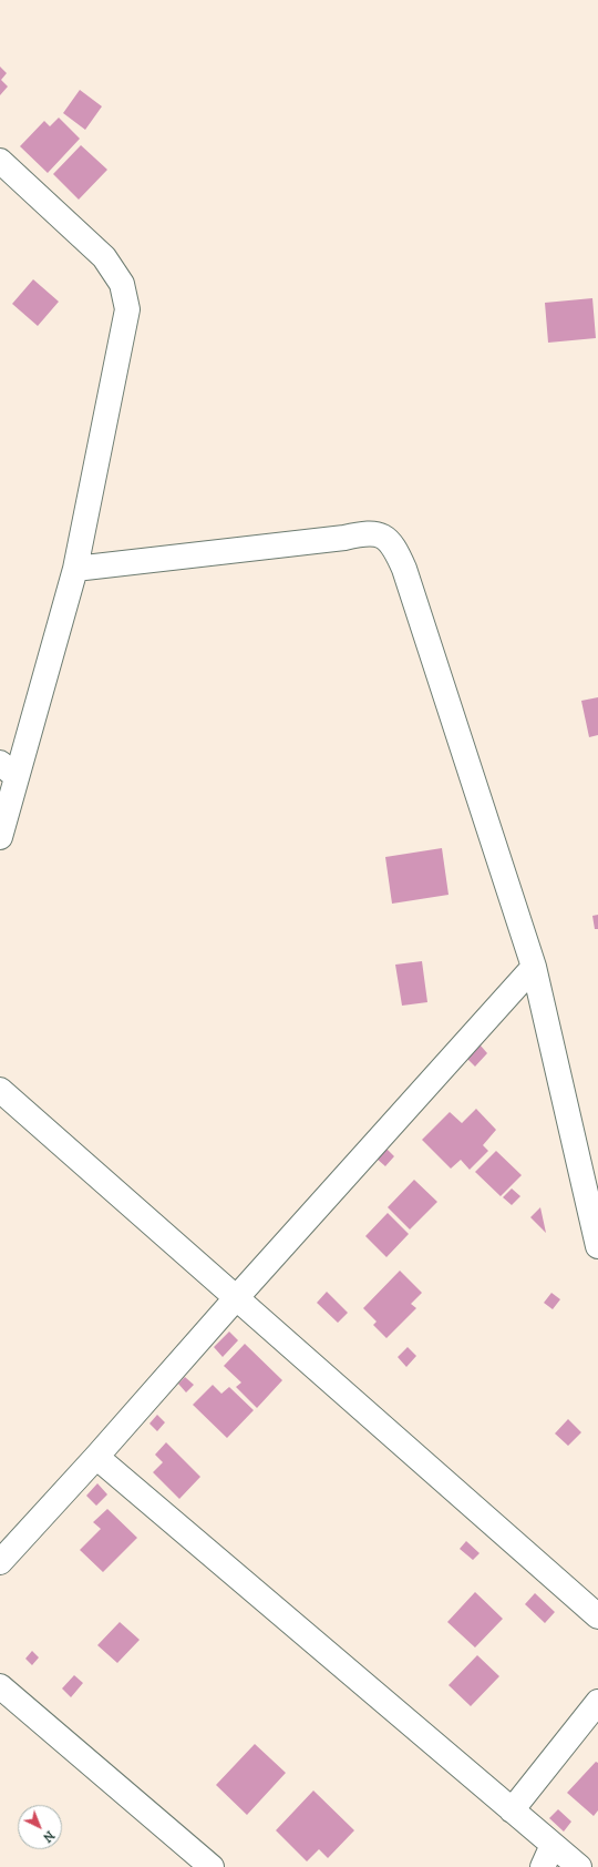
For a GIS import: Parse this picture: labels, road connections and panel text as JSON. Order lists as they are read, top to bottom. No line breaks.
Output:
{"north":"bottom right"}
